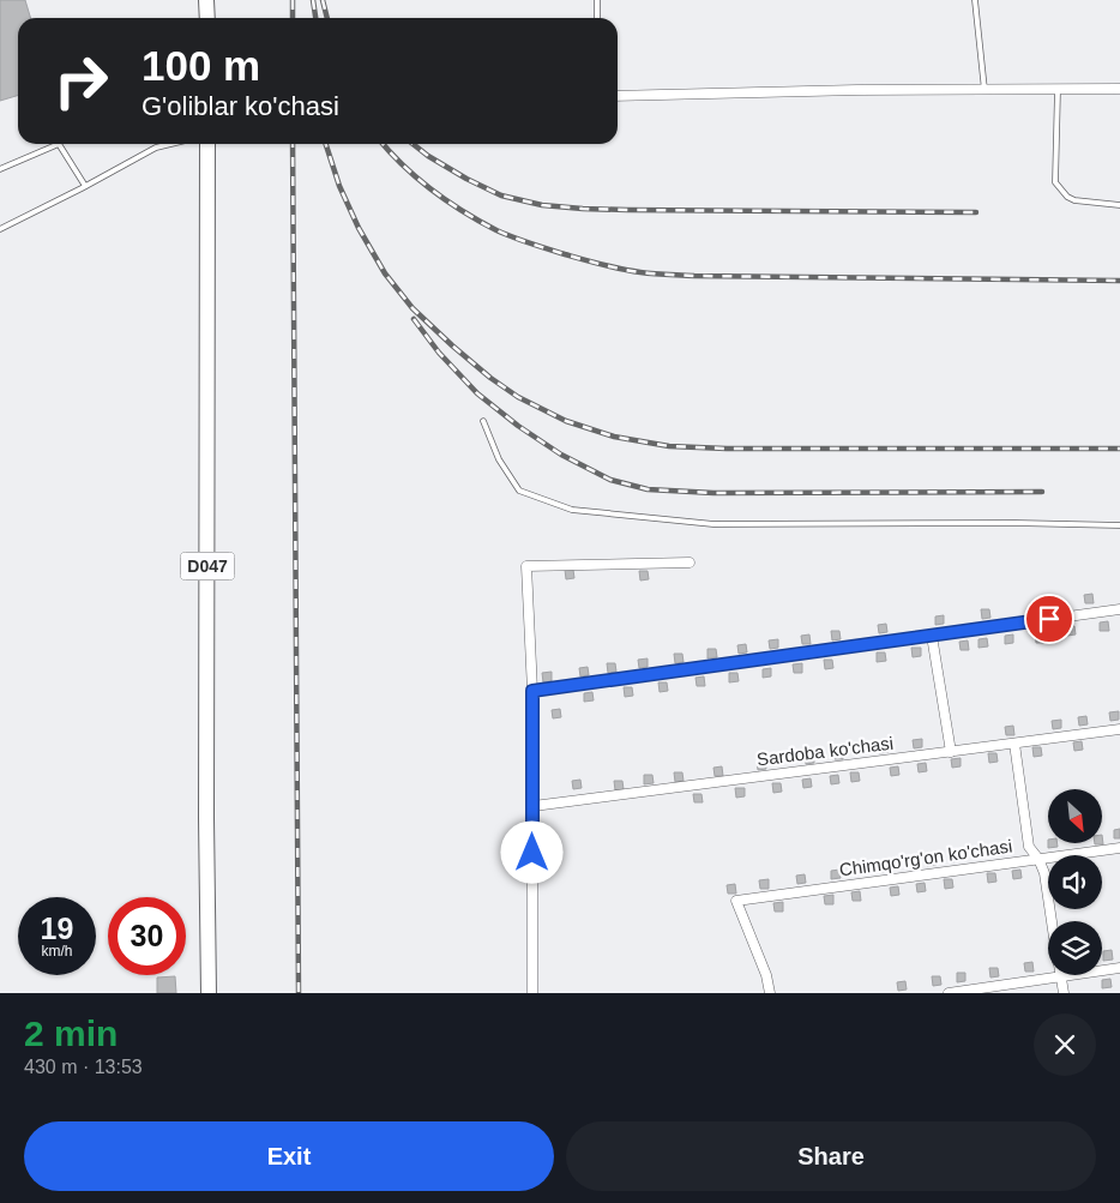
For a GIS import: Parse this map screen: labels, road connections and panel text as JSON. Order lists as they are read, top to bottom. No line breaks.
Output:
{"streets":{"main road":["D047"],"street":["Sardoba ko'chasi","Chimqo'rg'on ko'chasi"]},"north":"bottom right","page":{"turn":["100 m","G'oliblar ko'chasi"],"speed":"19 km/h","limit":"30","heading":["2 min","430 m · 13:53"],"buttons":["Exit","Share"]}}
